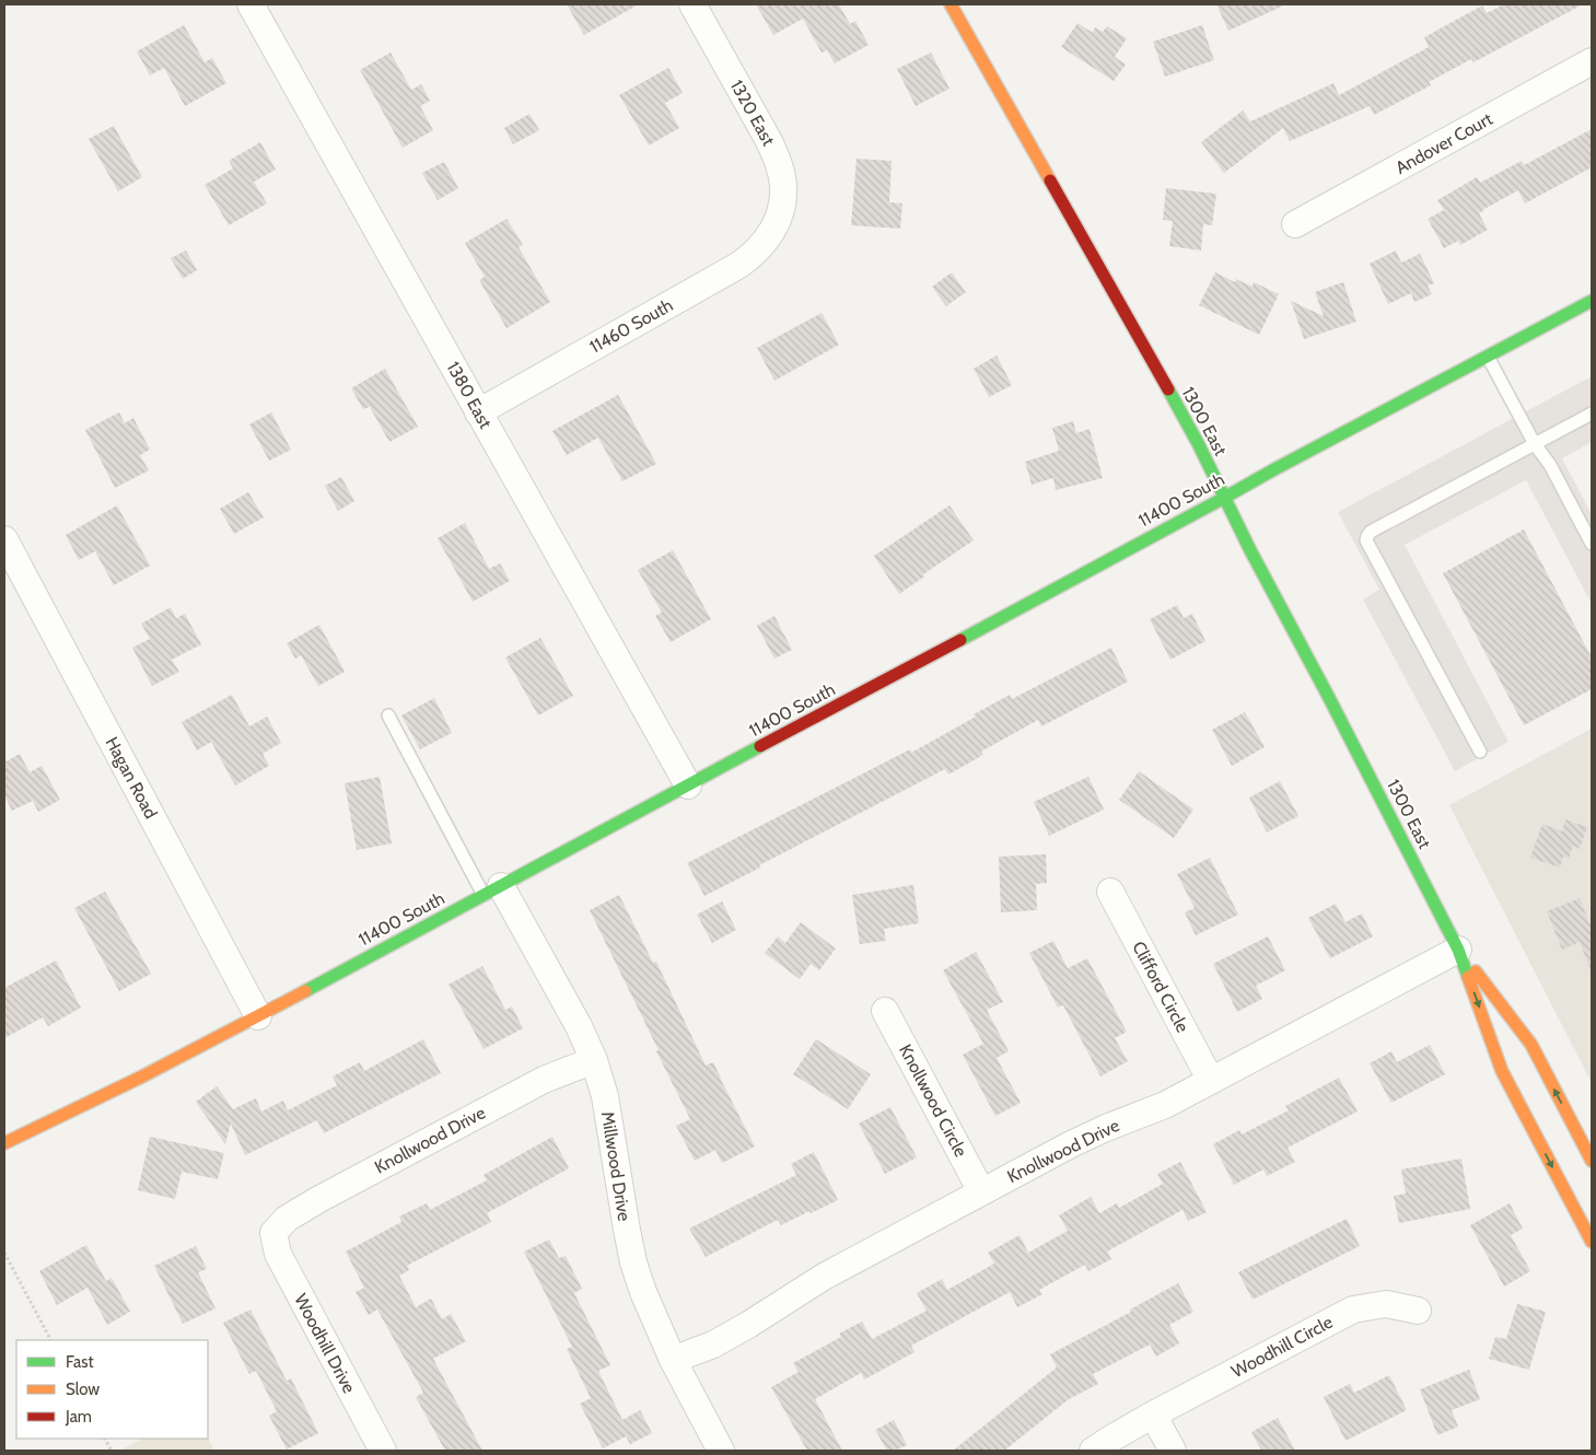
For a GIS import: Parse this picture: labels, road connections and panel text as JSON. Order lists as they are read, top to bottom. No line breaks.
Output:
{"streets":{"main road":["1300 East","11400 South"],"street":["1320 East","Andover Court","11460 South","1380 East","Hagan Road","Clifford Circle","Knollwood Circle","Knollwood Drive","Millwood Drive","Woodhill Drive","Woodhill Circle"]},"crossings":[["1320 East","11460 South"],["11460 South","1380 East"],["1380 East","11400 South"],["1300 East","11400 South"],["1300 East","Knollwood Drive"],["11400 South","Hagan Road"],["11400 South","Millwood Drive"],["Clifford Circle","Knollwood Drive"],["Knollwood Circle","Knollwood Drive"],["Knollwood Drive","Millwood Drive"],["Knollwood Drive","Woodhill Drive"]],"legend":["Fast","Slow","Jam"]}
